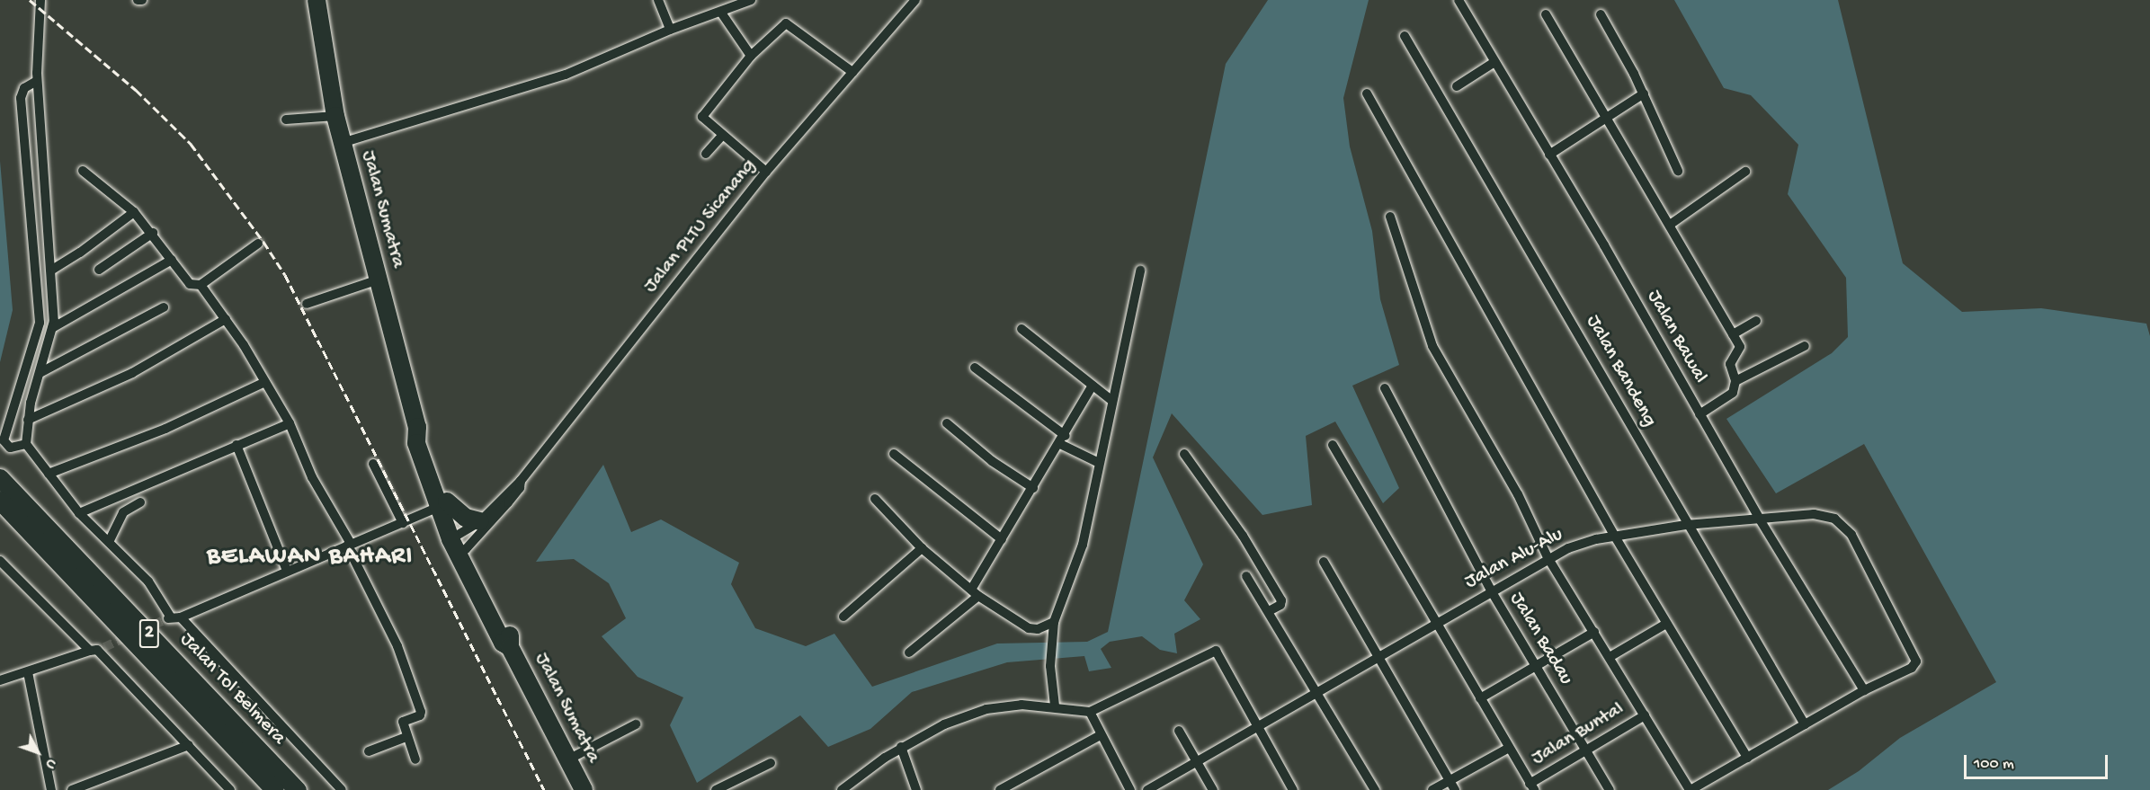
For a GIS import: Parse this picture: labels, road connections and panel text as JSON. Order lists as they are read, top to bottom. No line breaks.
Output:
{"streets":{"highway":["Jalan Sumatra","2","Jalan Tol Belmera"],"street":["Jalan PLTU Sicanang","Jalan Bawal","Jalan Bandeng","Jalan Alu-Alu","Jalan Badau","Jalan Buntal"]},"crossings":[["Jalan Sumatra","Jalan PLTU Sicanang"],["Jalan Bawal","Jalan Alu-Alu"],["Jalan Bandeng","Jalan Alu-Alu"],["Jalan Alu-Alu","Jalan Badau"],["Jalan Badau","Jalan Buntal"]],"districts":["BELAWAN BAHARI"],"scale_bar":"100 m","north":"bottom right"}
